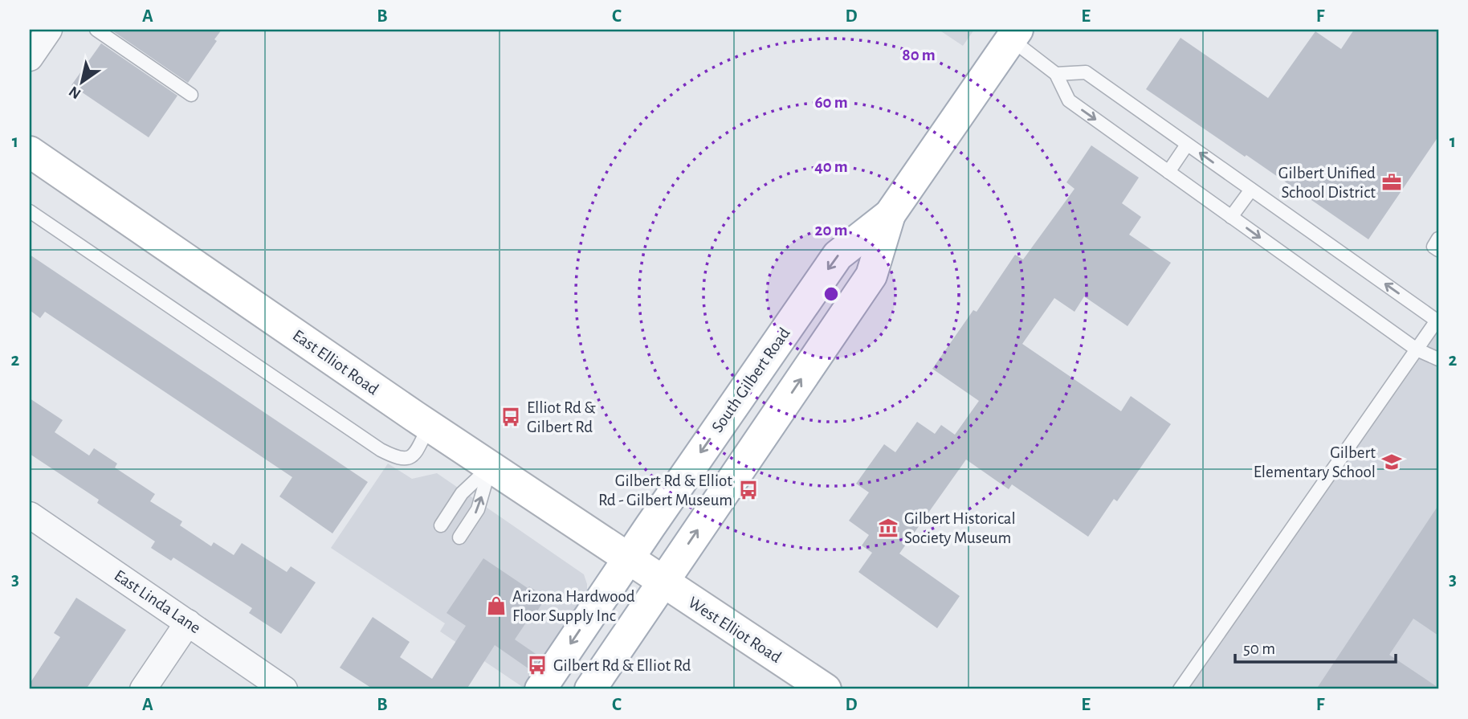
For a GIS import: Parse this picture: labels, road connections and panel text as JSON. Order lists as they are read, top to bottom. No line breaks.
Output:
{"streets":{"main road":["East Elliot Road","South Gilbert Road","West Elliot Road"],"street":["East Linda Lane"]},"crossings":[["East Elliot Road","South Gilbert Road"],["East Elliot Road","West Elliot Road"],["South Gilbert Road","West Elliot Road"]],"places":{"office":["Gilbert Unified School District"],"bus stop":["Elliot Rd & Gilbert Rd","Gilbert Rd & Elliot Rd - Gilbert Museum","Gilbert Rd & Elliot Rd"],"school or university":["Gilbert Elementary School"],"museum":["Gilbert Historical Society Museum"],"shop":["Arizona Hardwood Floor Supply Inc"]},"scale_bar":"50 m","north":"bottom left","grid":{"columns":["A","B","C","D","E","F"],"rows":["1","2","3"]},"rings":["80 m","60 m","40 m","20 m"]}
